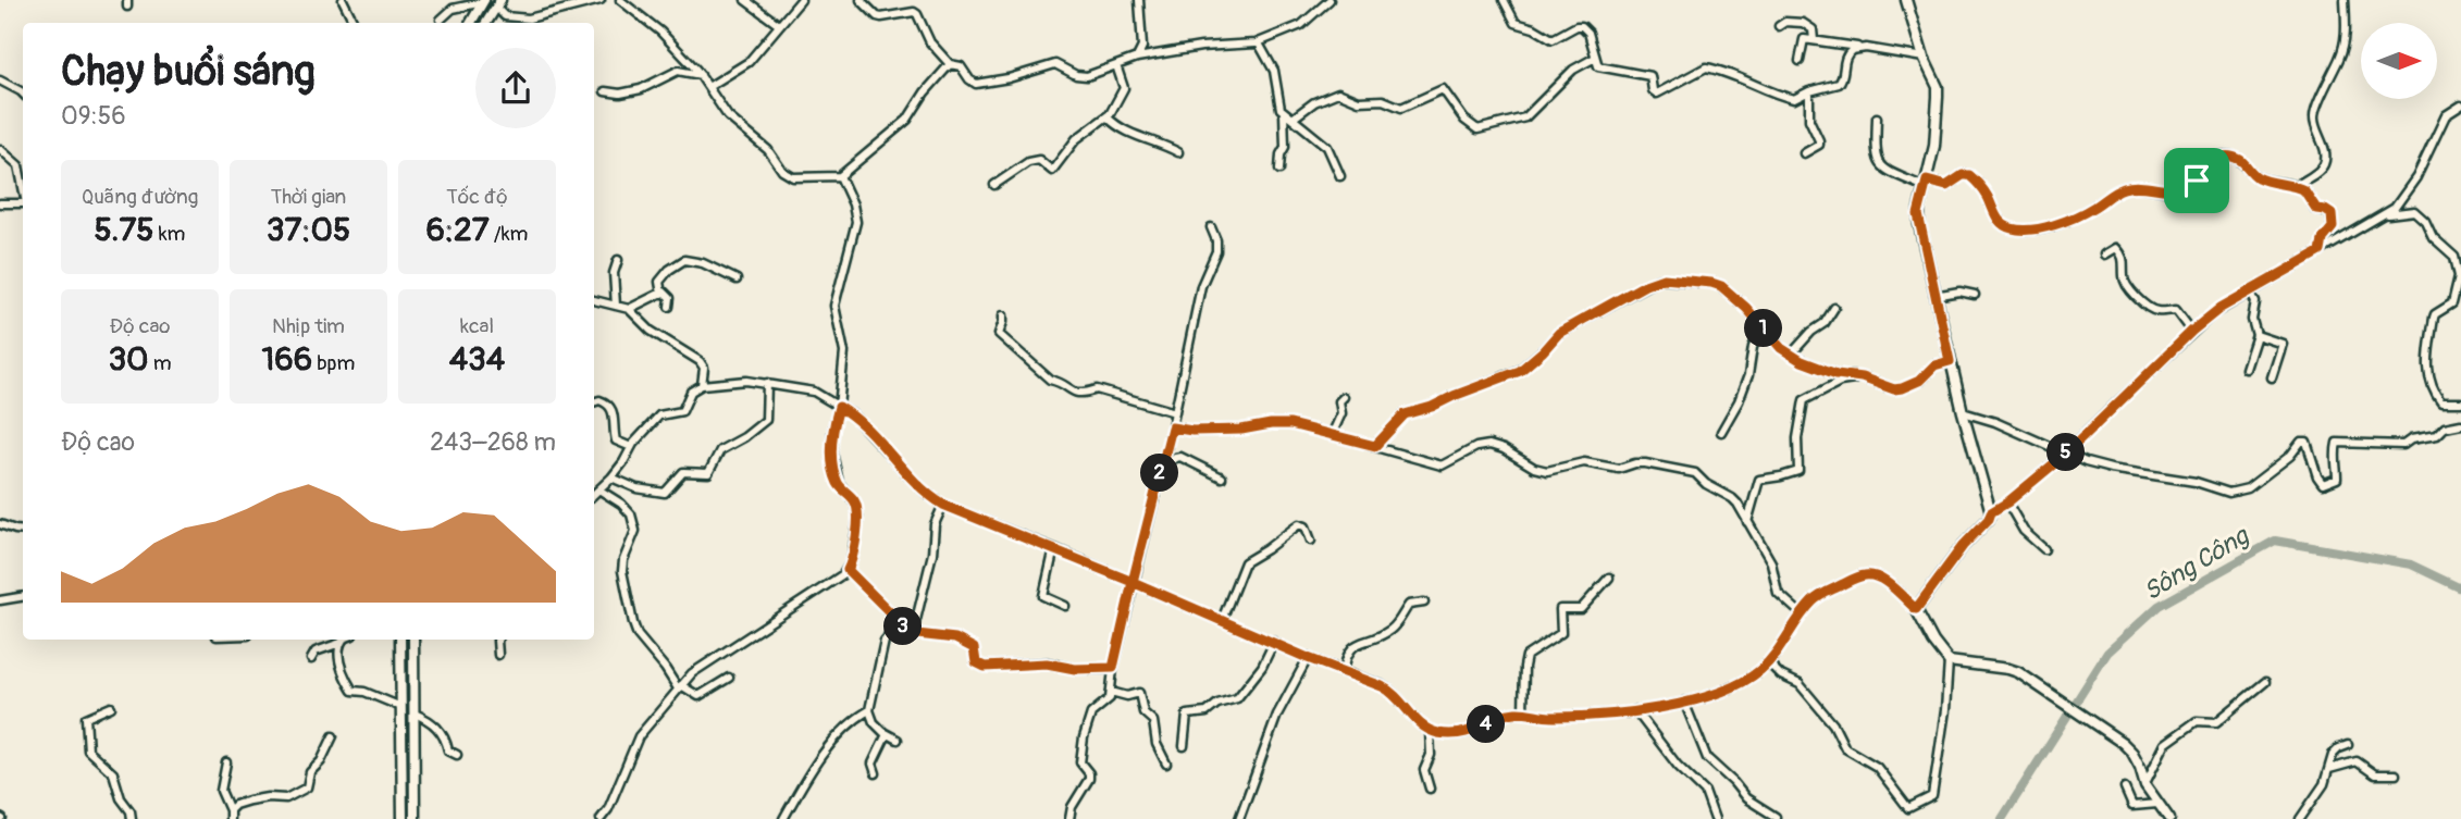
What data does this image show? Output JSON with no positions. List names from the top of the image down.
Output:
{
  "water": ["Sông Công"],
  "north": "right",
  "page": {
    "heading": ["Chạy buổi sáng", "09:56"],
    "stats": [
      ["Quãng đường", "5.75 km"],
      ["Thời gian", "37:05"],
      ["Tốc độ", "6:27 /km"],
      ["Độ cao", "30 m"],
      ["Nhịp tim", "166 bpm"],
      ["kcal", "434"]
    ],
    "pins": [
      "1",
      "5",
      "2",
      "3",
      "4"
    ],
    "chart": ["Độ cao", "243–268 m"]
  }
}
